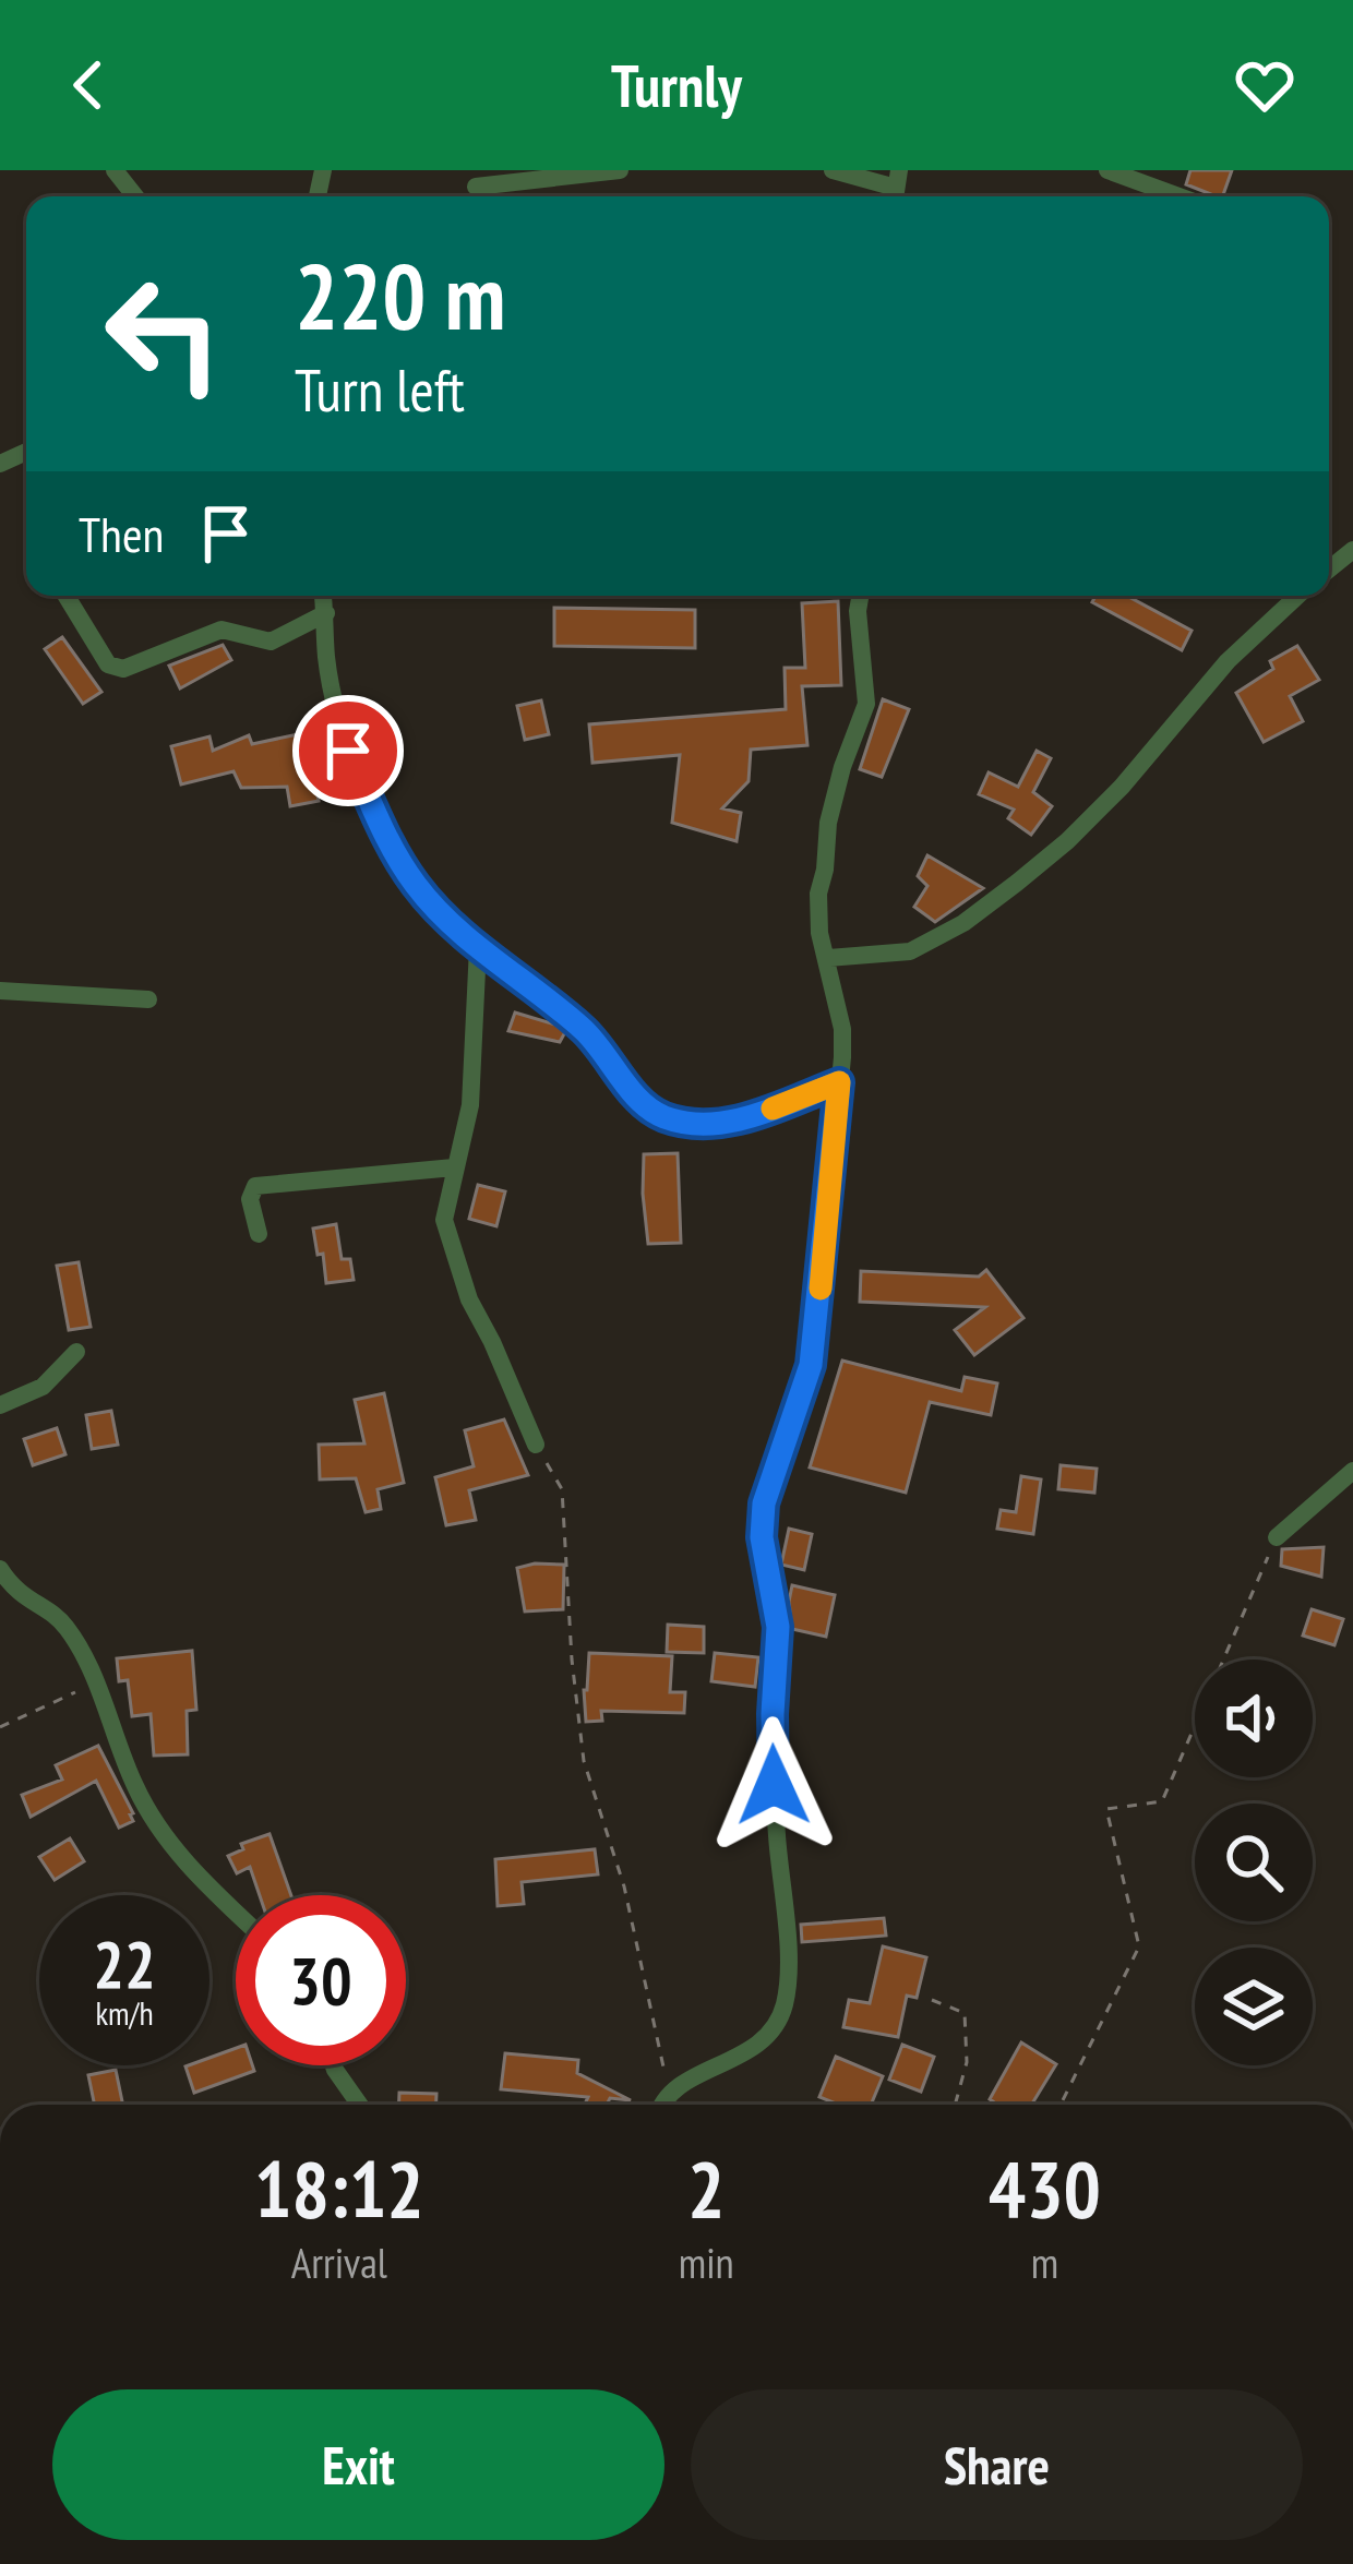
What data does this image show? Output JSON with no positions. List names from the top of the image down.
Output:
{
  "page": {
    "header": "Turnly",
    "turn": ["220 m", "Turn left"],
    "then": "Then",
    "speed": "22 km/h",
    "limit": "30",
    "eta": [
      "18:12",
      "Arrival",
      "2",
      "min",
      "430",
      "m"
    ],
    "buttons": ["Exit", "Share"]
  }
}
